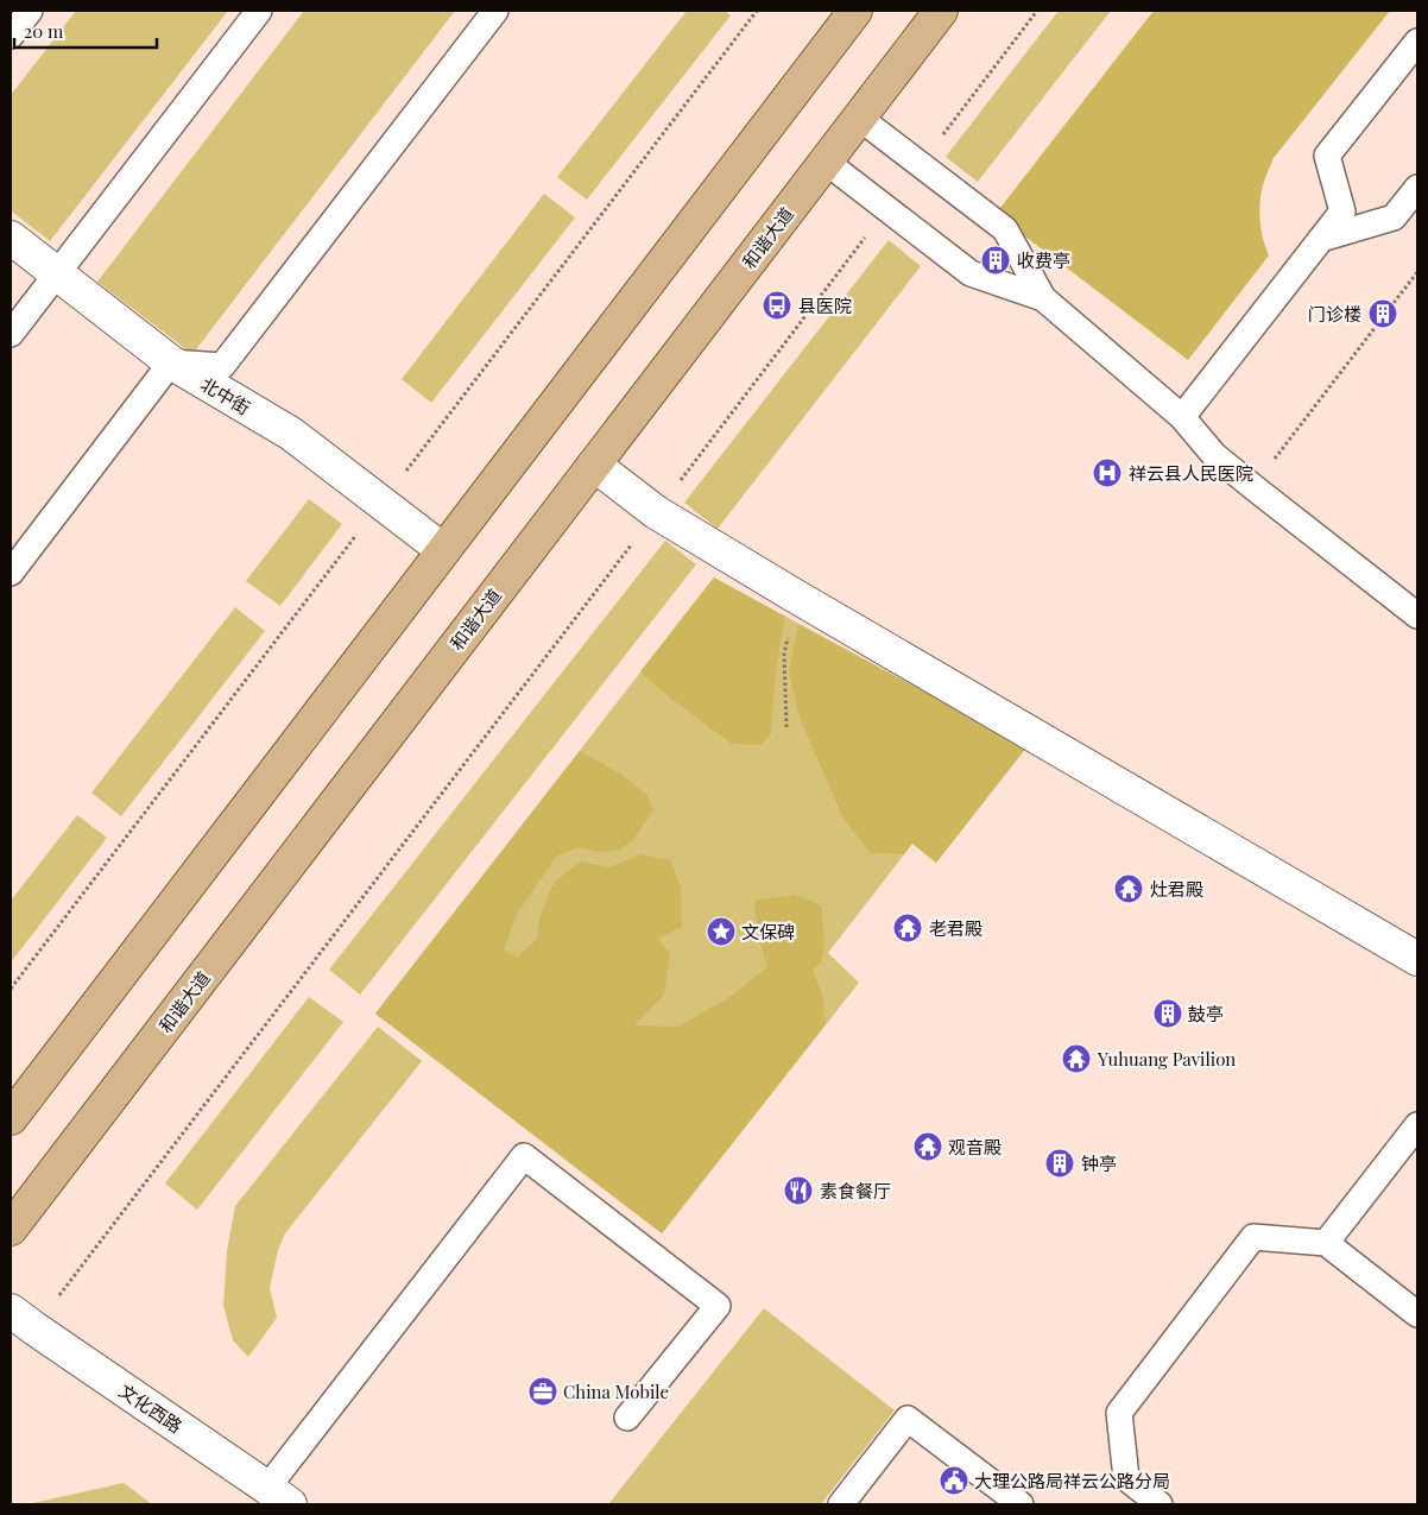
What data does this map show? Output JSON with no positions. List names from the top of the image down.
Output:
{
  "streets": {
    "main road": ["和谐大道"],
    "street": ["北中街", "文化西路"]
  },
  "places": {
    "building": [
      "收费亭",
      "门诊楼",
      "鼓亭",
      "钟亭"
    ],
    "bus stop": ["县医院"],
    "hospital": ["祥云县人民医院"],
    "temple": [
      "灶君殿",
      "老君殿",
      "Yuhuang Pavilion",
      "观音殿"
    ],
    "place": ["文保碑"],
    "restaurant": ["素食餐厅"],
    "office": ["China Mobile"],
    "public building": ["大理公路局祥云公路分局"]
  },
  "scale_bar": "20 m"
}
